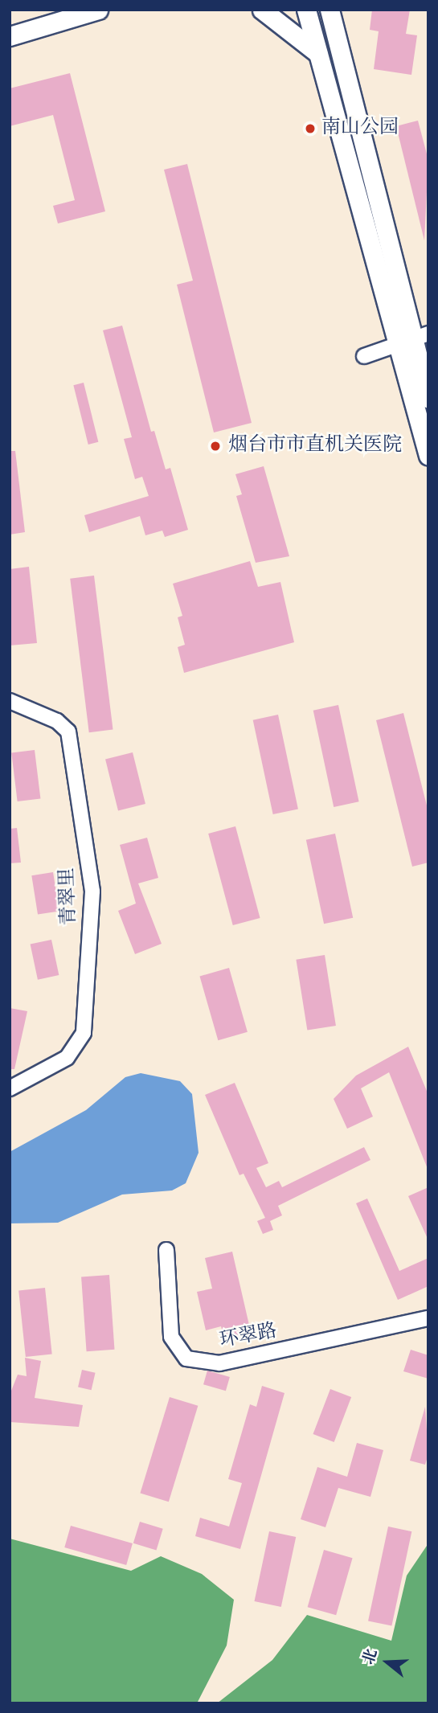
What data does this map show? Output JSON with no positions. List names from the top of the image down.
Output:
{
  "streets": {
    "street": ["青翠里", "环翠路"]
  },
  "places": ["南山公园", "烟台市市直机关医院"],
  "north": "left"
}
